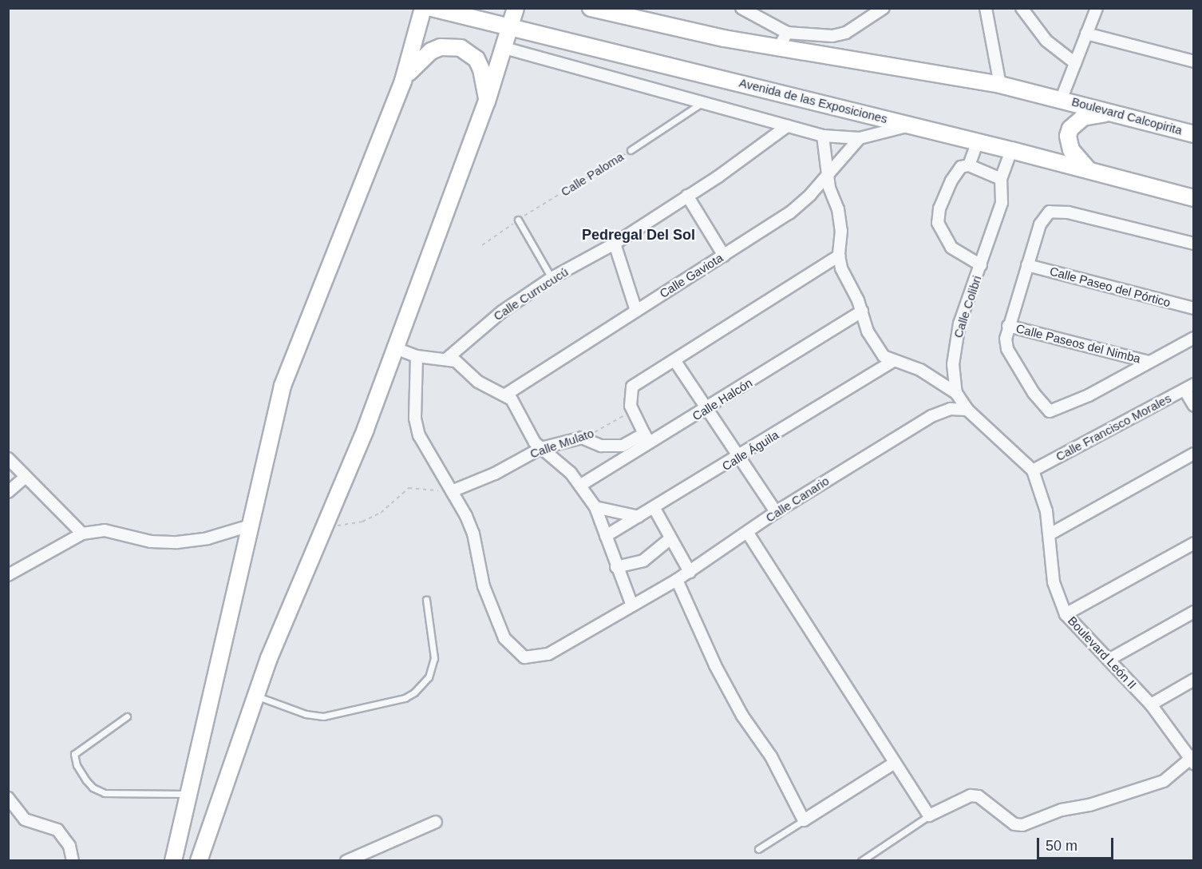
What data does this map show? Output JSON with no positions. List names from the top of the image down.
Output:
{
  "streets": {
    "street": [
      "Avenida de las Exposiciones",
      "Boulevard Calcopirita",
      "Calle Gaviota",
      "Calle Paseo del Pórtico",
      "Calle Currucucú",
      "Calle Colibri",
      "Calle Paseos del Nimba",
      "Calle Halcón",
      "Calle Francisco Morales",
      "Calle Mulato",
      "Calle Águila",
      "Calle Canario",
      "Boulevard León II"
    ],
    "lane": ["Calle Paloma"]
  },
  "crossings": [
    ["Avenida de las Exposiciones", "Calle Colibri"],
    ["Calle Colibri", "Calle Francisco Morales"],
    ["Calle Colibri", "Calle Canario"],
    ["Calle Colibri", "Boulevard León II"],
    ["Calle Francisco Morales", "Boulevard León II"],
    ["Calle Mulato", "Calle Canario"]
  ],
  "districts": ["Pedregal Del Sol"],
  "scale_bar": "50 m"
}
